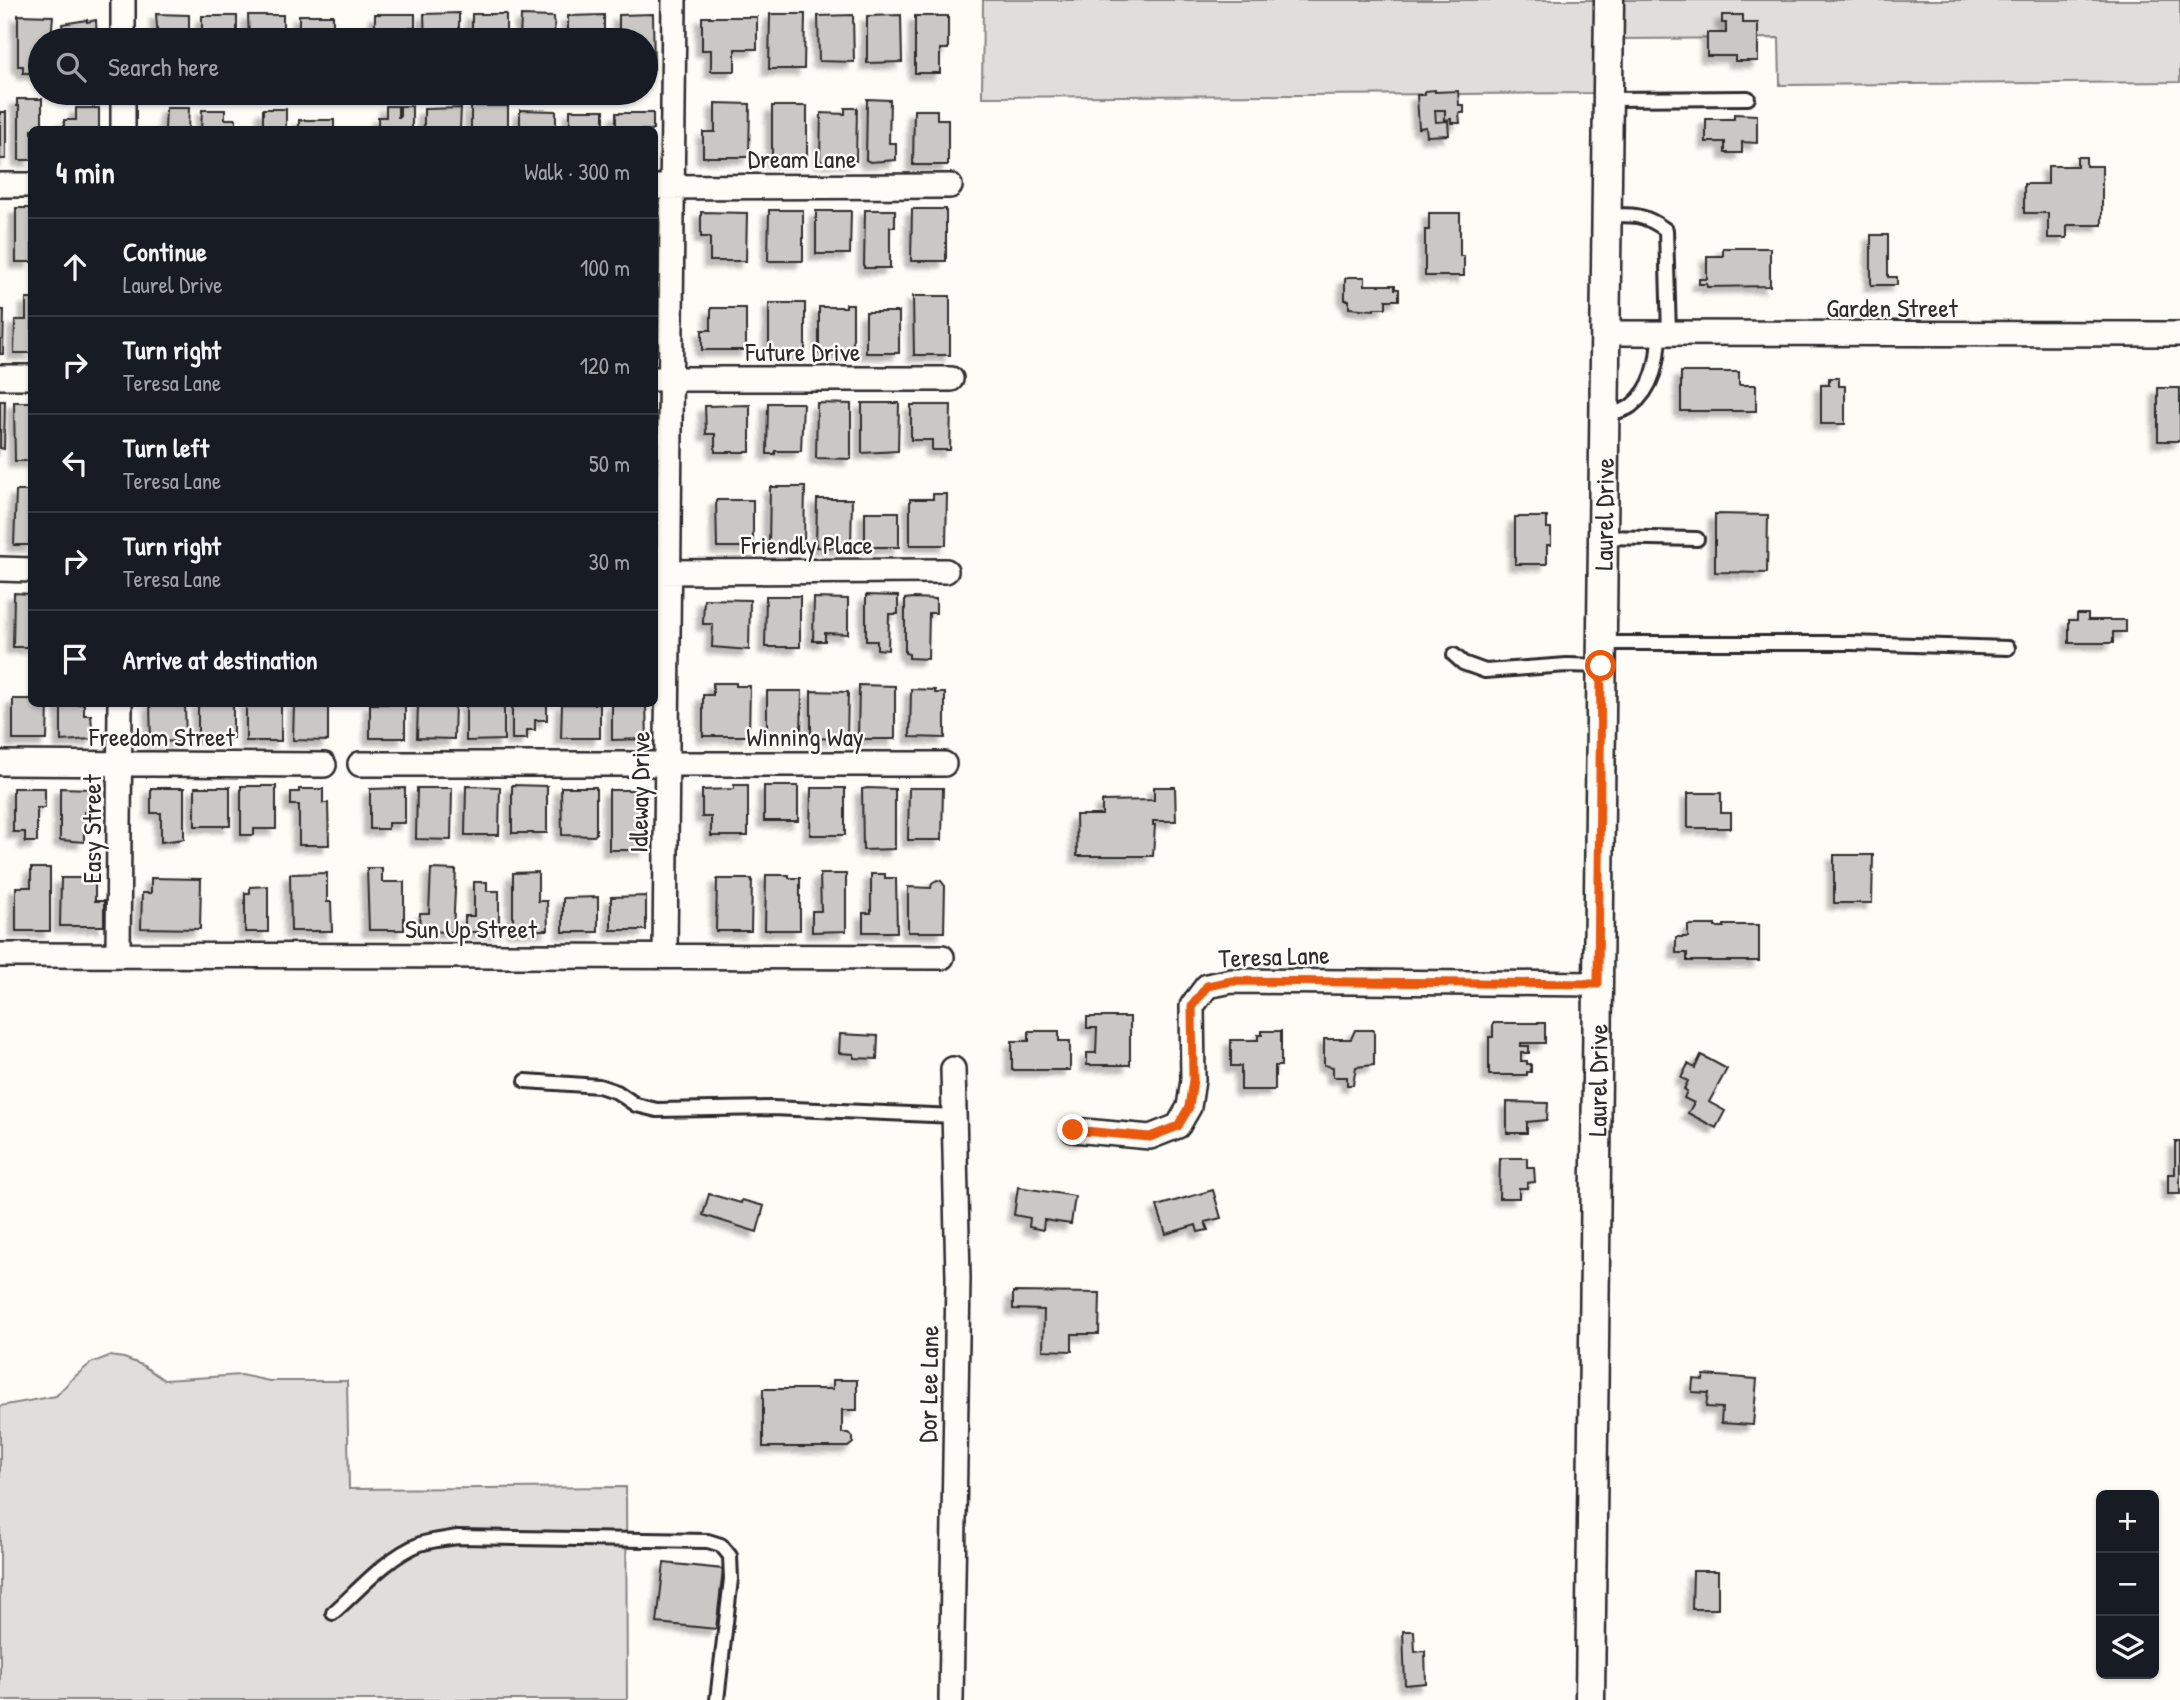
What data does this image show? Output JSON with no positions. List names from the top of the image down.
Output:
{
  "streets": {
    "street": [
      "Dream Lane",
      "Garden Street",
      "Future Drive",
      "Laurel Drive",
      "Friendly Place",
      "Freedom Street",
      "Winning Way",
      "Idleway Drive",
      "Easy Street",
      "Sun Up Street",
      "Teresa Lane",
      "Dor Lee Lane"
    ]
  },
  "crossings": [
    ["Dream Lane", "Idleway Drive"],
    ["Garden Street", "Laurel Drive"],
    ["Future Drive", "Idleway Drive"],
    ["Laurel Drive", "Teresa Lane"],
    ["Friendly Place", "Idleway Drive"],
    ["Freedom Street", "Easy Street"],
    ["Winning Way", "Idleway Drive"],
    ["Idleway Drive", "Sun Up Street"],
    ["Easy Street", "Sun Up Street"]
  ],
  "page": {
    "search": "Search here",
    "heading": ["4 min", "Walk · 300 m"],
    "list": [
      ["Continue", "Laurel Drive", "100 m"],
      ["Turn right", "Teresa Lane", "120 m"],
      ["Turn left", "Teresa Lane", "50 m"],
      ["Turn right", "Teresa Lane", "30 m"],
      "Arrive at destination"
    ],
    "map_buttons": ["+", "−"]
  }
}
